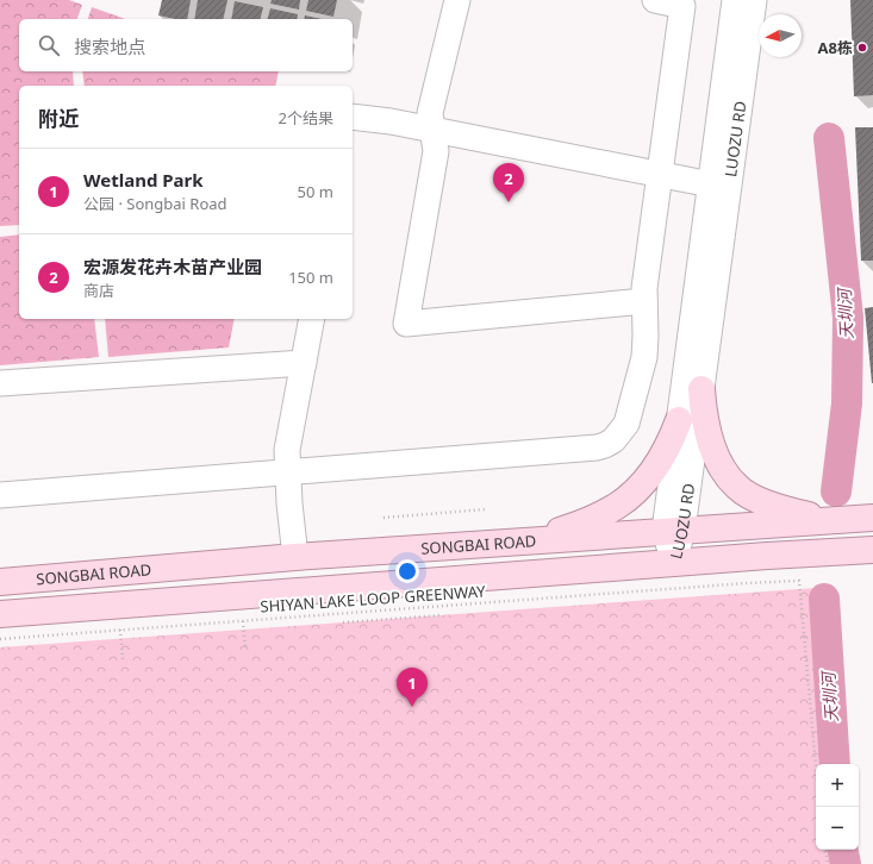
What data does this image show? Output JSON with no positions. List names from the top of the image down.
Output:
{
  "streets": {
    "main road": ["SONGBAI ROAD"],
    "street": ["LUOZU RD"],
    "path": ["SHIYAN LAKE LOOP GREENWAY"]
  },
  "crossings": [
    ["LUOZU RD", "SONGBAI ROAD"]
  ],
  "water": ["天圳河"],
  "places": ["A8栋"],
  "north": "left",
  "page": {
    "search": "搜索地点",
    "heading": ["附近", "2个结果"],
    "list": [
      {
        "mark": "1",
        "name": "Wetland Park",
        "note": "公园 · Songbai Road",
        "value": "50 m"
      },
      {
        "mark": "2",
        "name": "宏源发花卉木苗产业园",
        "note": "商店",
        "value": "150 m"
      }
    ],
    "pins": ["2", "1"],
    "map_buttons": ["+", "−"]
  }
}
